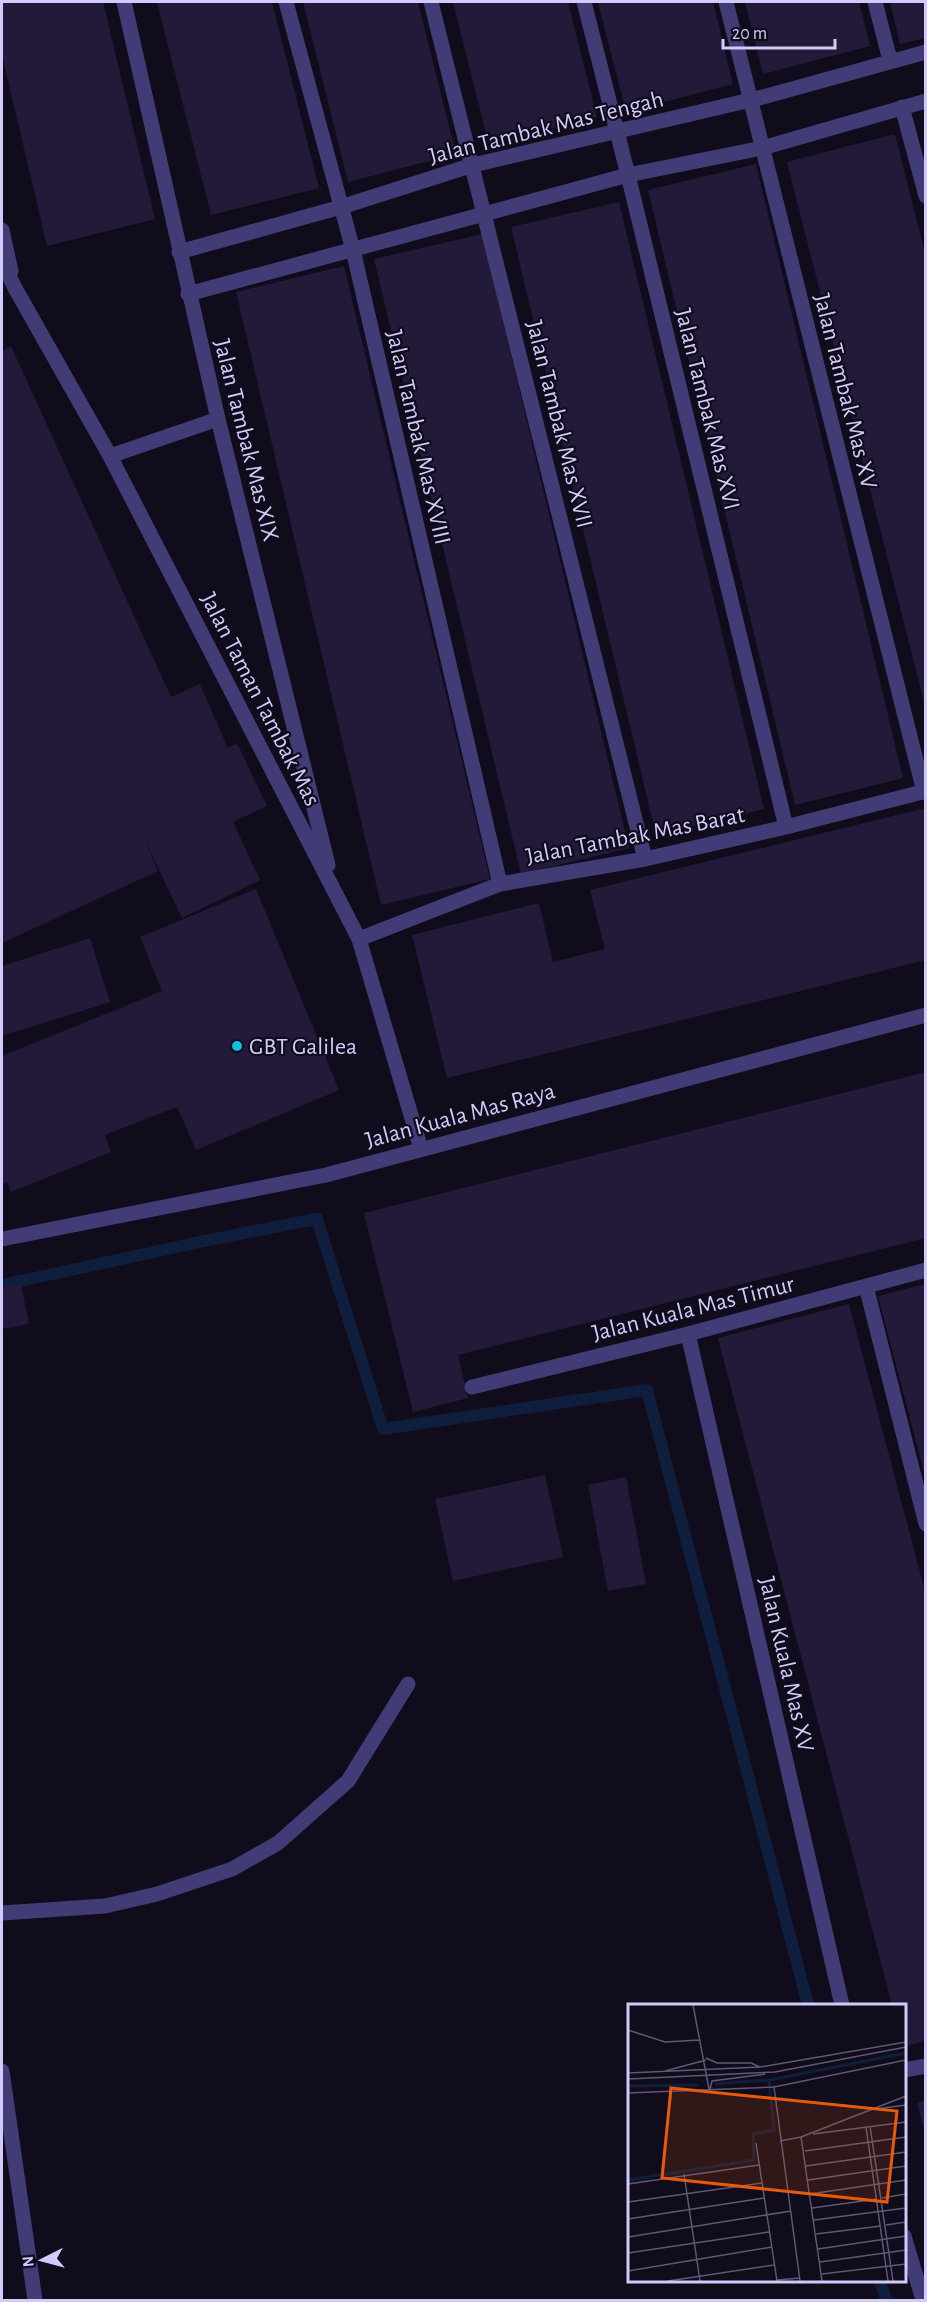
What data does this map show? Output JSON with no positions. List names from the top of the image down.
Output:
{
  "streets": {
    "street": [
      "Jalan Tambak Mas Tengah",
      "Jalan Tambak Mas XV",
      "Jalan Tambak Mas XVI",
      "Jalan Tambak Mas XVII",
      "Jalan Tambak Mas XVIII",
      "Jalan Tambak Mas XIX",
      "Jalan Taman Tambak Mas",
      "Jalan Tambak Mas Barat",
      "Jalan Kuala Mas Raya",
      "Jalan Kuala Mas Timur",
      "Jalan Kuala Mas XV"
    ]
  },
  "crossings": [
    ["Jalan Tambak Mas Tengah", "Jalan Tambak Mas XV"],
    ["Jalan Tambak Mas Tengah", "Jalan Tambak Mas XVI"],
    ["Jalan Tambak Mas Tengah", "Jalan Tambak Mas XVII"],
    ["Jalan Tambak Mas Tengah", "Jalan Tambak Mas XVIII"],
    ["Jalan Tambak Mas Tengah", "Jalan Tambak Mas XIX"],
    ["Jalan Tambak Mas XV", "Jalan Tambak Mas Barat"],
    ["Jalan Tambak Mas XVI", "Jalan Tambak Mas Barat"],
    ["Jalan Tambak Mas XVII", "Jalan Tambak Mas Barat"],
    ["Jalan Tambak Mas XVIII", "Jalan Tambak Mas Barat"],
    ["Jalan Tambak Mas XIX", "Jalan Taman Tambak Mas"],
    ["Jalan Taman Tambak Mas", "Jalan Tambak Mas Barat"],
    ["Jalan Taman Tambak Mas", "Jalan Kuala Mas Raya"],
    ["Jalan Kuala Mas Timur", "Jalan Kuala Mas XV"]
  ],
  "places": ["GBT Galilea"],
  "scale_bar": "20 m",
  "north": "left"
}
